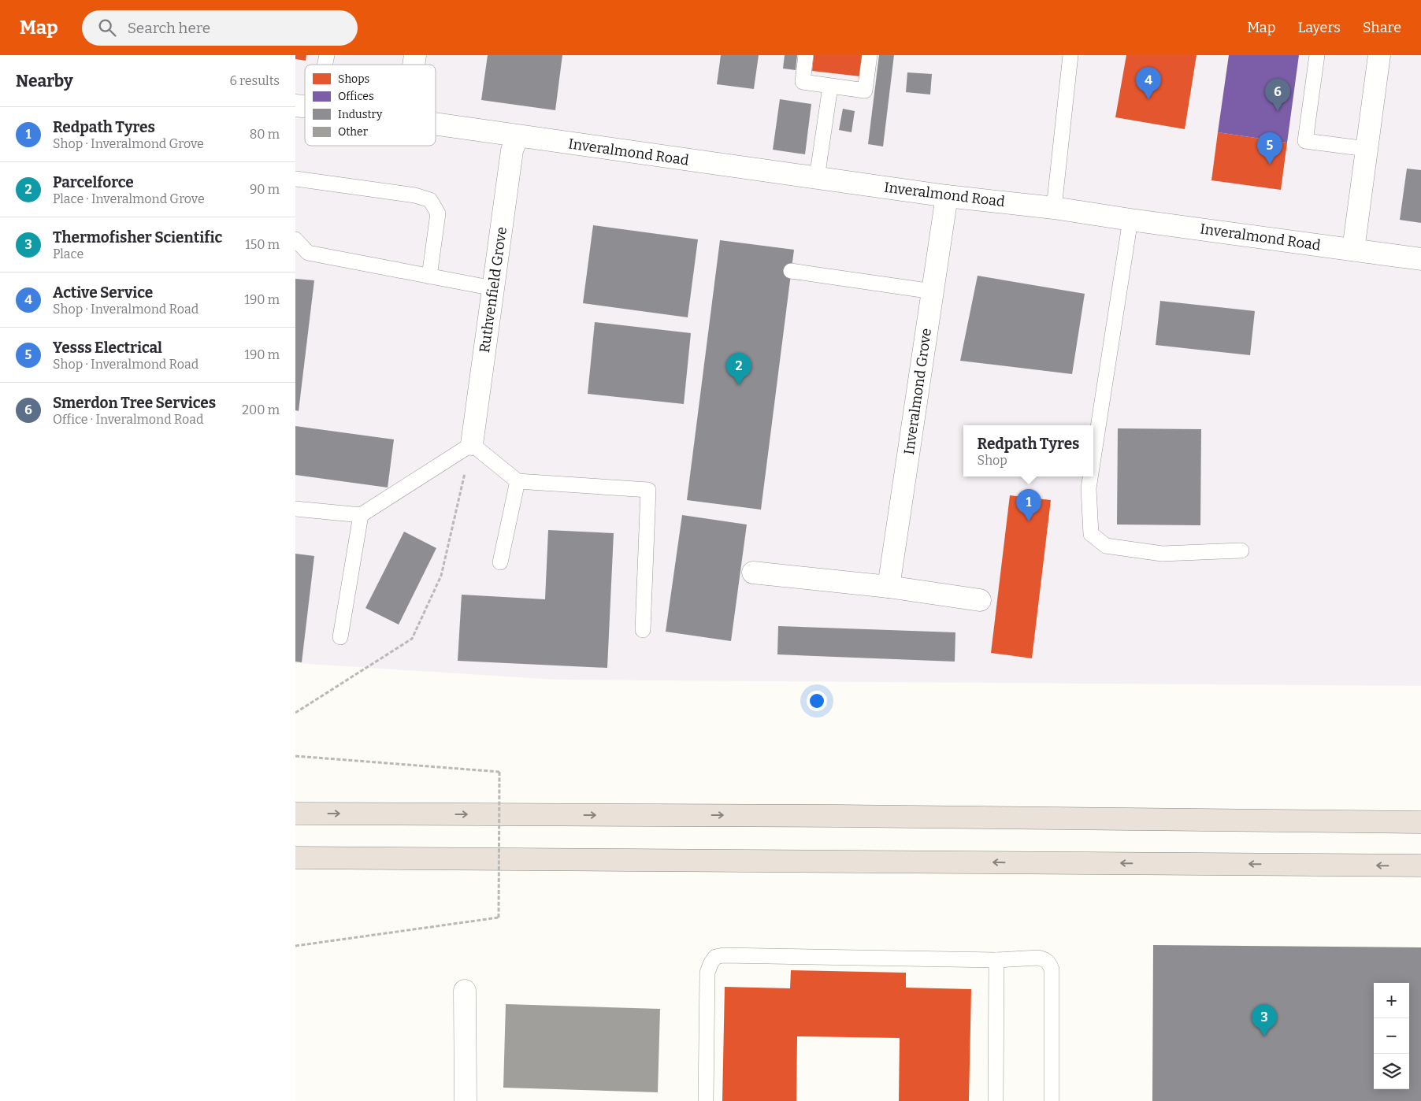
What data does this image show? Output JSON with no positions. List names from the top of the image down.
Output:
{
  "streets": {
    "street": ["Inveralmond Road", "Ruthvenfield Grove", "Inveralmond Grove"]
  },
  "crossings": [
    ["Inveralmond Road", "Ruthvenfield Grove"],
    ["Inveralmond Road", "Inveralmond Grove"]
  ],
  "legend": [
    "Shops",
    "Offices",
    "Industry",
    "Other"
  ],
  "page": {
    "header": "Map",
    "search": "Search here",
    "nav": ["Map", "Layers", "Share"],
    "heading": ["Nearby", "6 results"],
    "pins": [
      "4",
      "6",
      "5",
      "2",
      "1",
      "3"
    ],
    "list": [
      {
        "mark": "1",
        "name": "Redpath Tyres",
        "note": "Shop · Inveralmond Grove",
        "value": "80 m"
      },
      {
        "mark": "2",
        "name": "Parcelforce",
        "note": "Place · Inveralmond Grove",
        "value": "90 m"
      },
      {
        "mark": "3",
        "name": "Thermofisher Scientific",
        "note": "Place",
        "value": "150 m"
      },
      {
        "mark": "4",
        "name": "Active Service",
        "note": "Shop · Inveralmond Road",
        "value": "190 m"
      },
      {
        "mark": "5",
        "name": "Yesss Electrical",
        "note": "Shop · Inveralmond Road",
        "value": "190 m"
      },
      {
        "mark": "6",
        "name": "Smerdon Tree Services",
        "note": "Office · Inveralmond Road",
        "value": "200 m"
      }
    ],
    "popup": ["Redpath Tyres", "Shop"],
    "map_buttons": ["+", "−"]
  }
}
